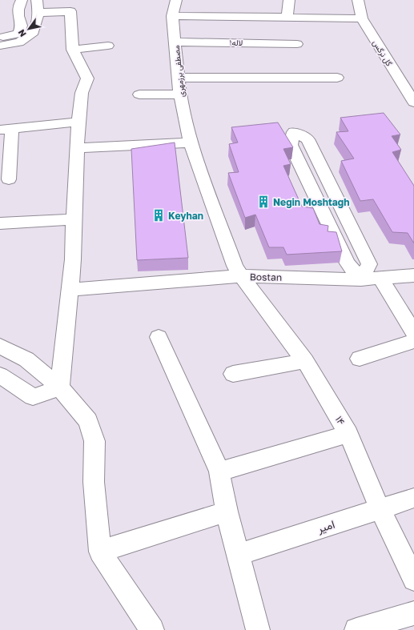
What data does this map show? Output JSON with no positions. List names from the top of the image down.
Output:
{
  "streets": {
    "street": [
      "لاله۱",
      "گل نرگس",
      "مصطفی برزمهری",
      "Bostan",
      "۱۴",
      "امیر"
    ]
  },
  "crossings": [
    ["لاله۱", "مصطفی برزمهری"],
    ["مصطفی برزمهری", "Bostan"],
    ["Bostan", "۱۴"],
    ["۱۴", "امیر"]
  ],
  "places": {
    "building": ["Negin Moshtagh", "Keyhan"]
  },
  "north": "bottom left"
}
